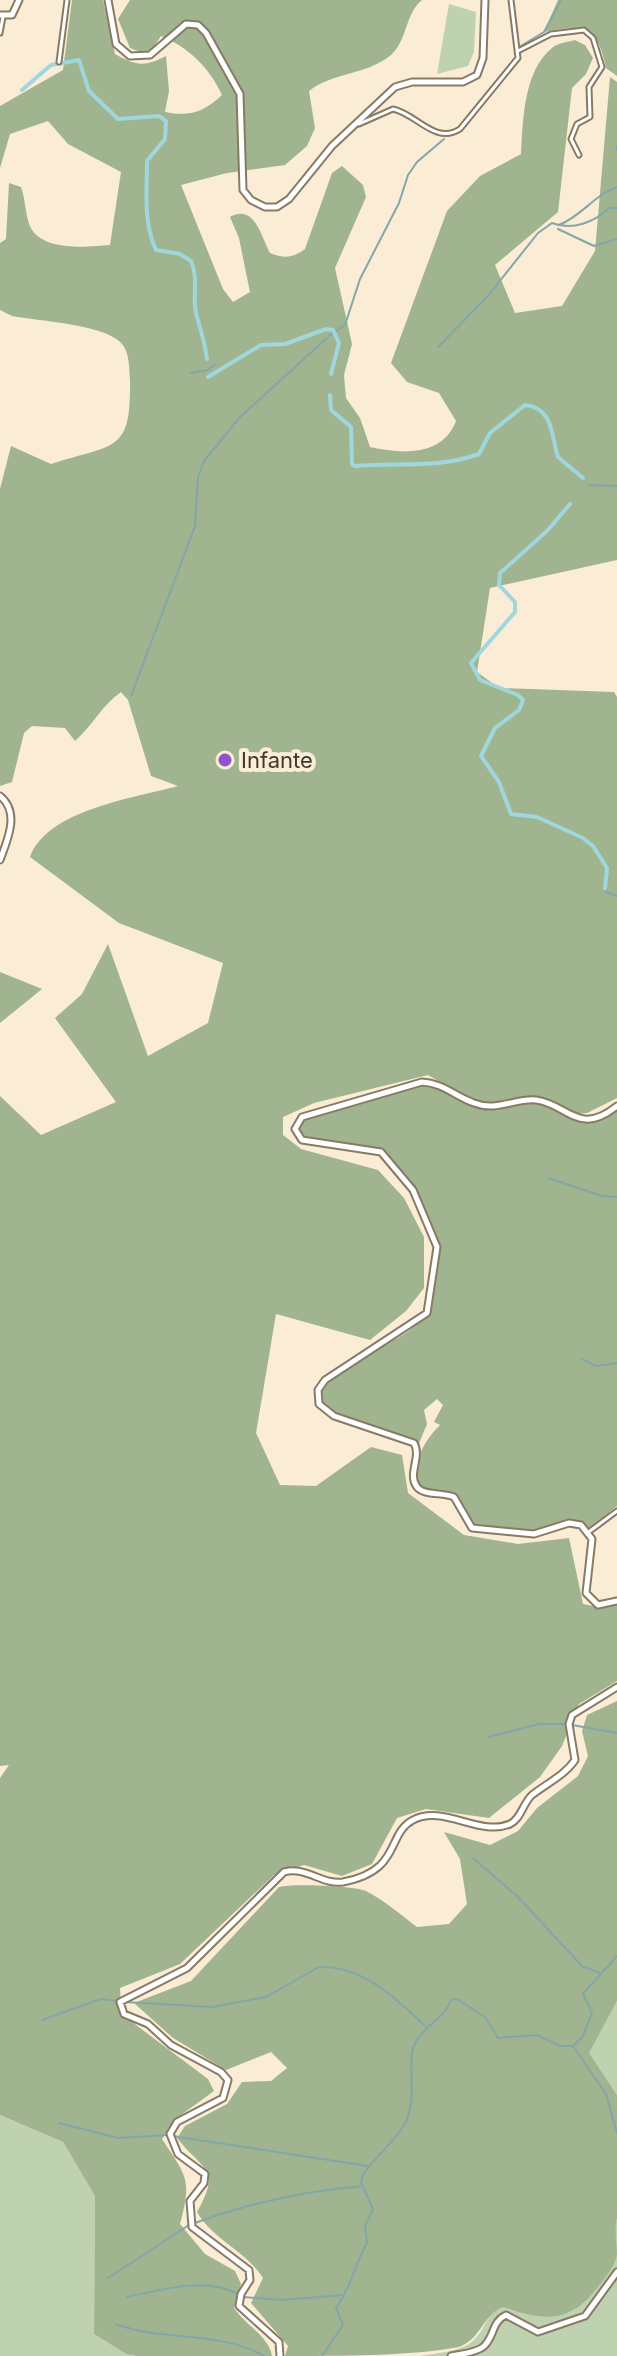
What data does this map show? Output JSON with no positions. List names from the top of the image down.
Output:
{
  "places": ["Infante"]
}
